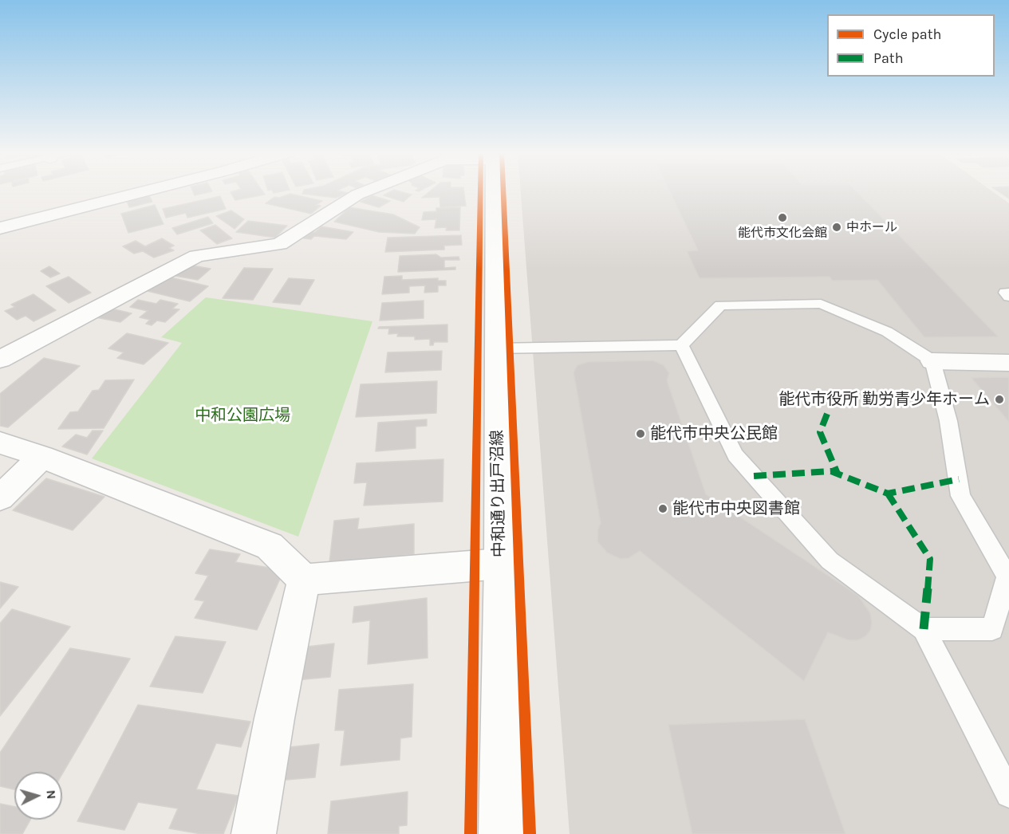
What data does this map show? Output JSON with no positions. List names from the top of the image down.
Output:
{
  "streets": {
    "street": ["中和通り出戸沼線"]
  },
  "parks": ["中和公園広場"],
  "places": [
    "能代市文化会館",
    "中ホール",
    "能代市役所 勤労青少年ホーム",
    "能代市中央公民館",
    "能代市中央図書館"
  ],
  "legend": ["Cycle path", "Path"],
  "north": "right"
}
